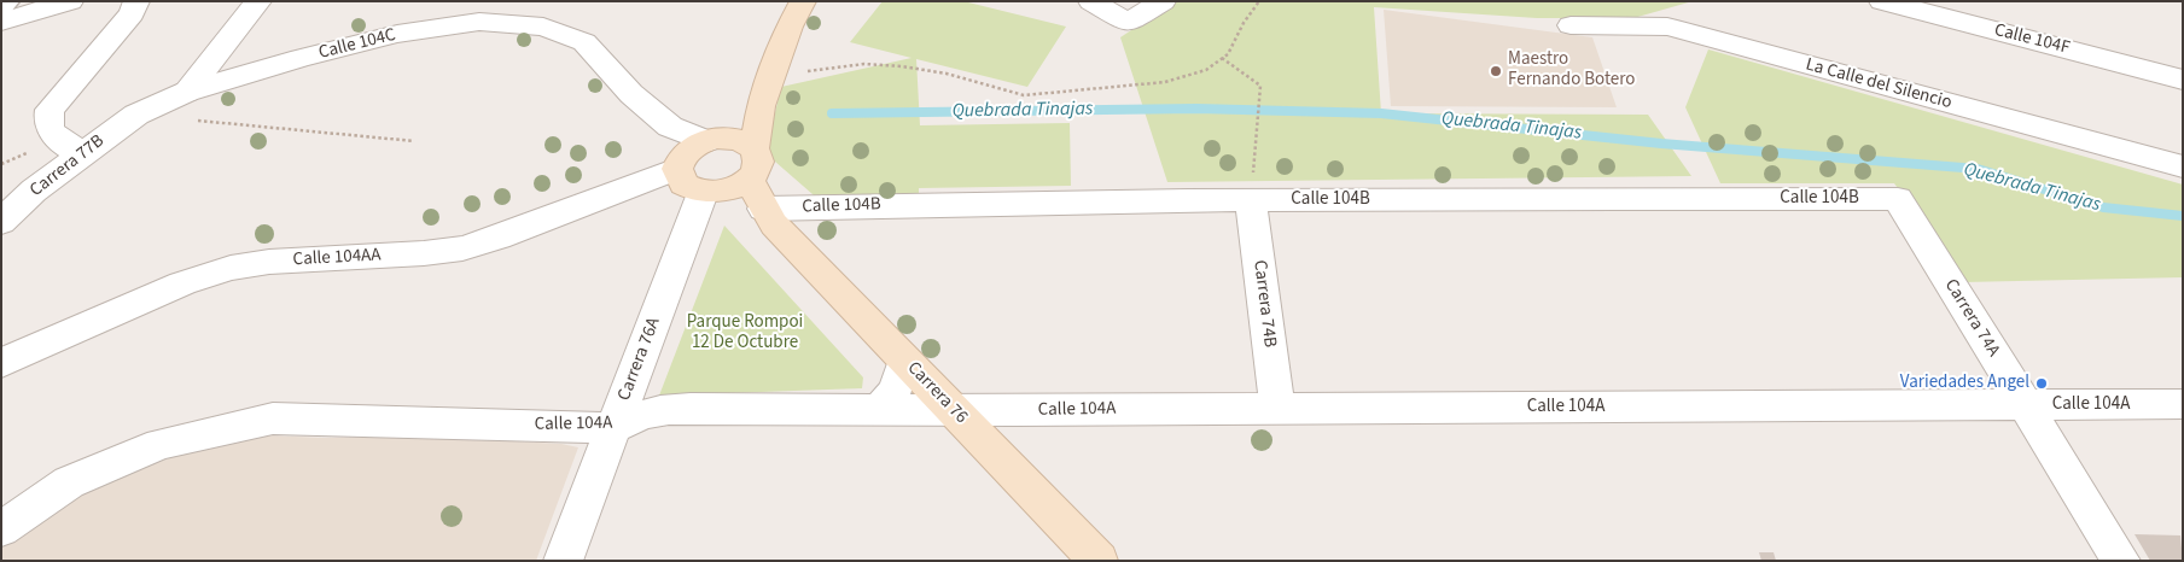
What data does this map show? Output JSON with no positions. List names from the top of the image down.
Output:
{
  "streets": {
    "main road": ["Carrera 76"],
    "street": [
      "Calle 104F",
      "Calle 104C",
      "La Calle del Silencio",
      "Carrera 77B",
      "Calle 104B",
      "Calle 104AA",
      "Carrera 74B",
      "Carrera 74A",
      "Carrera 76A",
      "Calle 104A"
    ]
  },
  "crossings": [
    ["Calle 104C", "Carrera 77B"],
    ["Calle 104C", "Calle 104AA"],
    ["Calle 104C", "Carrera 76"],
    ["Calle 104B", "Carrera 74B"],
    ["Calle 104B", "Carrera 74A"],
    ["Calle 104B", "Carrera 76"],
    ["Calle 104AA", "Carrera 76"],
    ["Carrera 74B", "Calle 104A"],
    ["Carrera 74A", "Calle 104A"],
    ["Carrera 76A", "Carrera 76"],
    ["Carrera 76A", "Calle 104A"],
    ["Carrera 76", "Calle 104A"]
  ],
  "water": ["Quebrada Tinajas"],
  "parks": ["Parque Rompoi 12 De Octubre"],
  "places": ["Maestro Fernando Botero", "Variedades Angel"]
}
